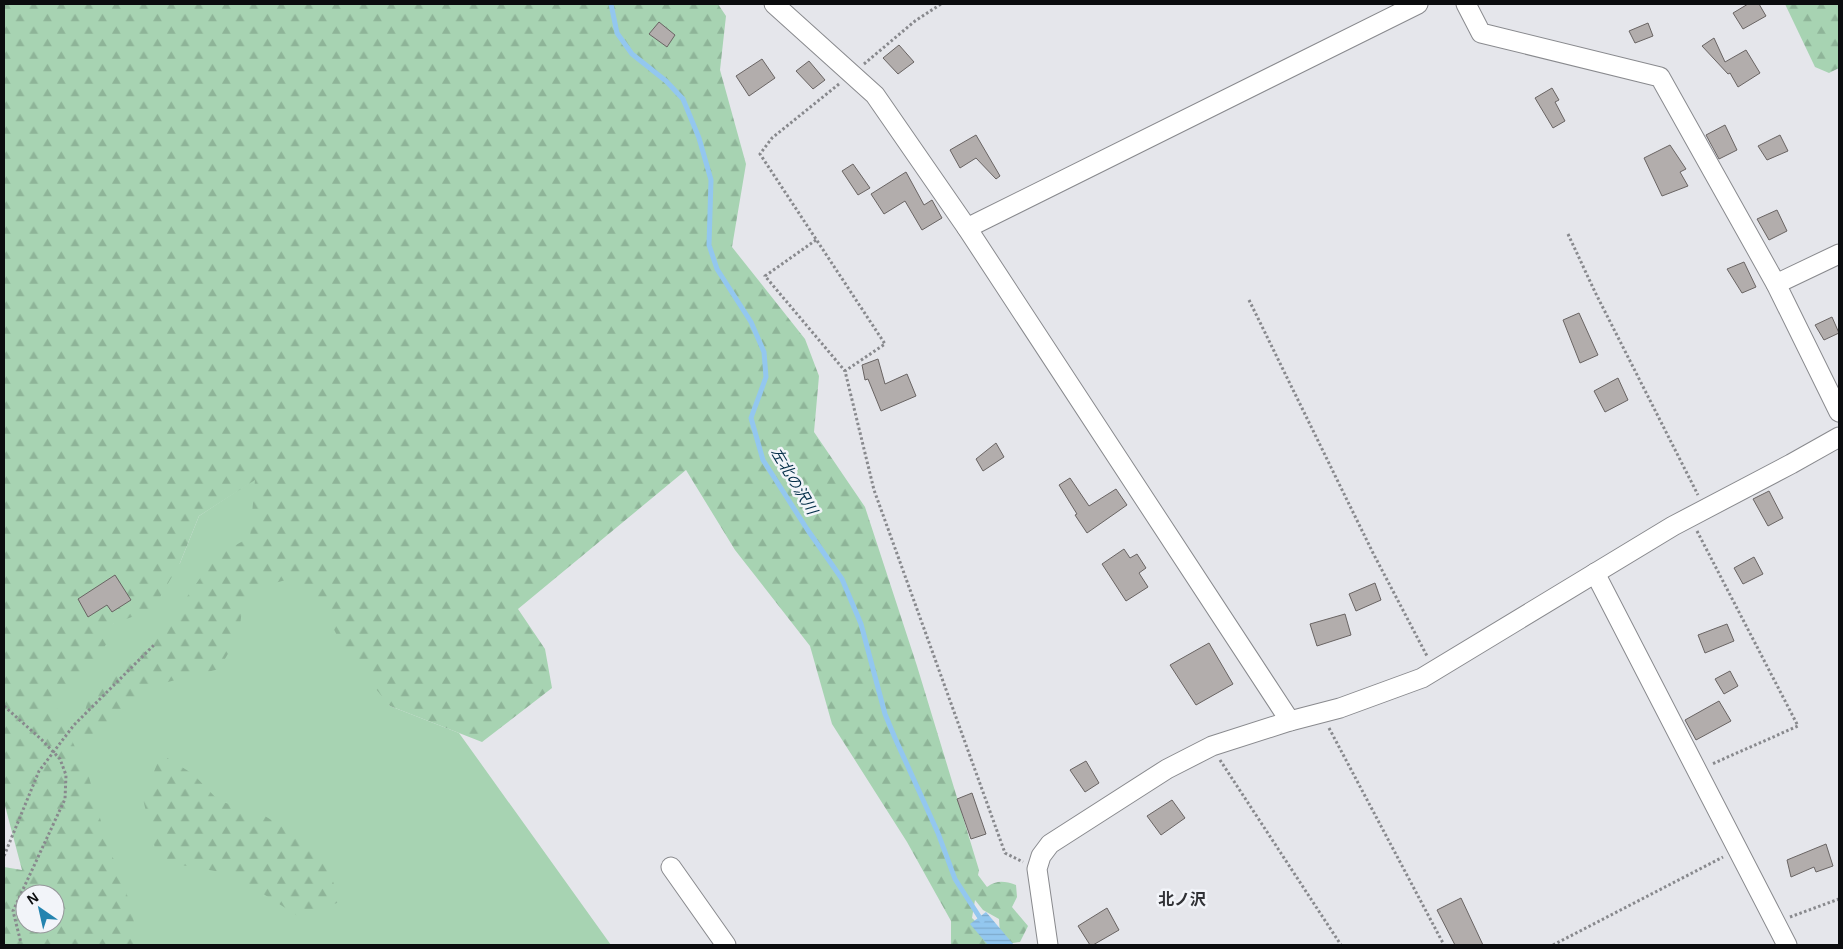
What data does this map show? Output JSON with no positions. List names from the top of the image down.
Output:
{
  "districts": ["北ノ沢"],
  "water": ["左北の沢川"],
  "north": "top left"
}
